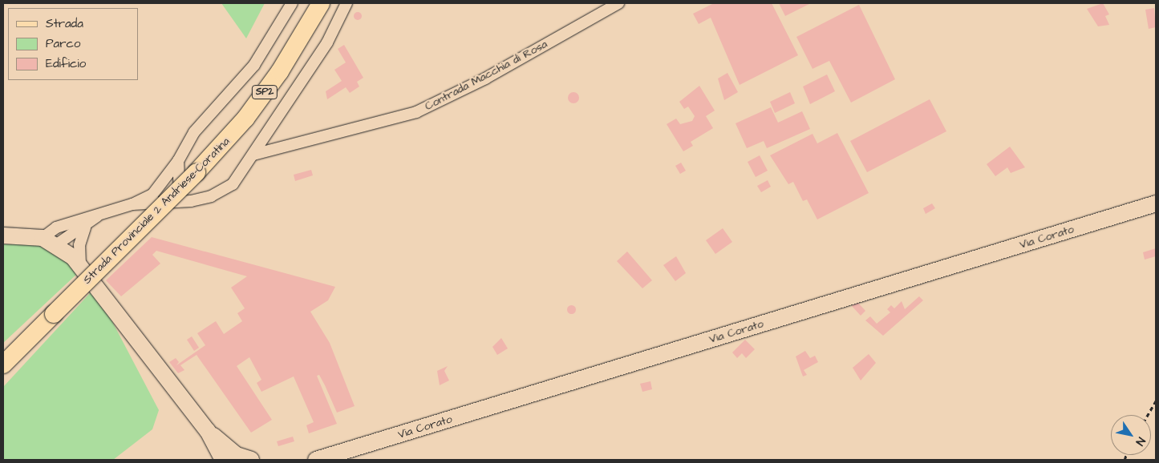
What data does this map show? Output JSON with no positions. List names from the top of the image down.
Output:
{
  "streets": {
    "main road": ["SP2", "Strada Provinciale 2 Andriese-Coratina", "Via Corato"],
    "street": ["Contrada Macchia di Rosa"]
  },
  "legend": ["Strada", "Parco", "Edificio"],
  "north": "bottom right"
}
